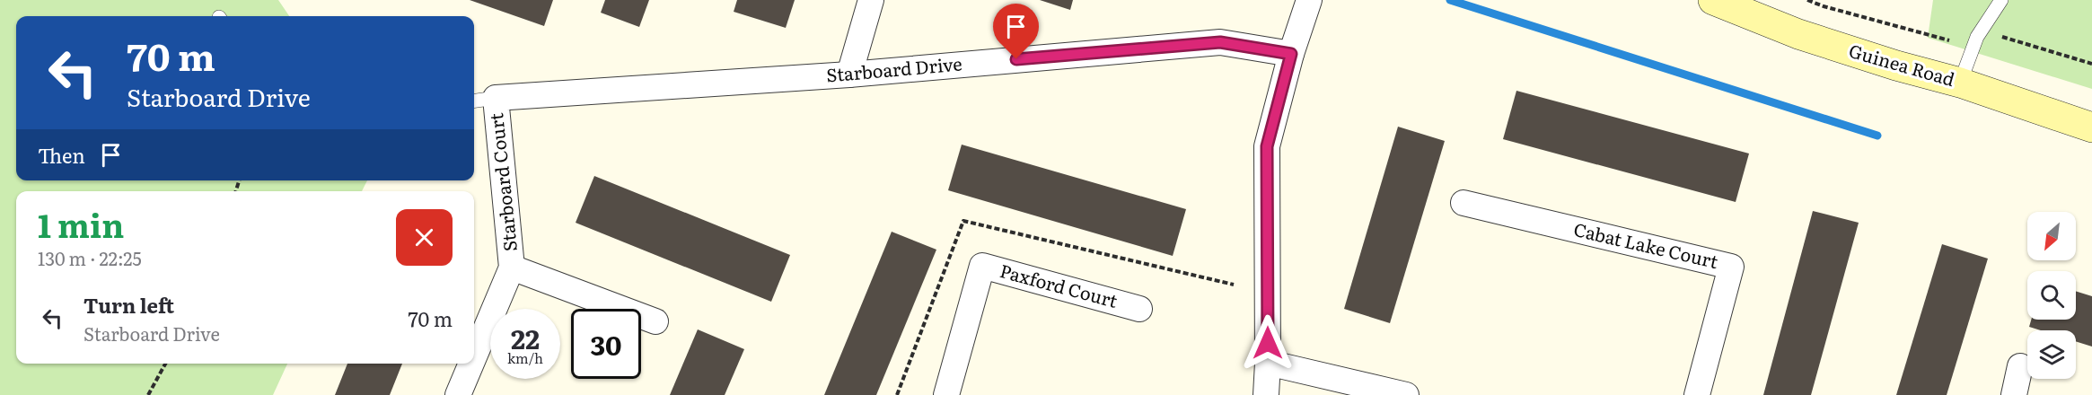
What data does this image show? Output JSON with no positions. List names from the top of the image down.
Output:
{
  "streets": {
    "main road": ["Guinea Road"],
    "street": [
      "Starboard Drive",
      "Starboard Court",
      "Cabat Lake Court",
      "Paxford Court"
    ]
  },
  "crossings": [
    ["Starboard Drive", "Starboard Court"]
  ],
  "north": "bottom left",
  "page": {
    "turn": ["70 m", "Starboard Drive"],
    "then": "Then",
    "heading": ["1 min", "130 m · 22:25"],
    "list": [
      {
        "name": "Turn left",
        "note": "Starboard Drive",
        "value": "70 m"
      }
    ],
    "speed": "22 km/h",
    "limit": "30"
  }
}
